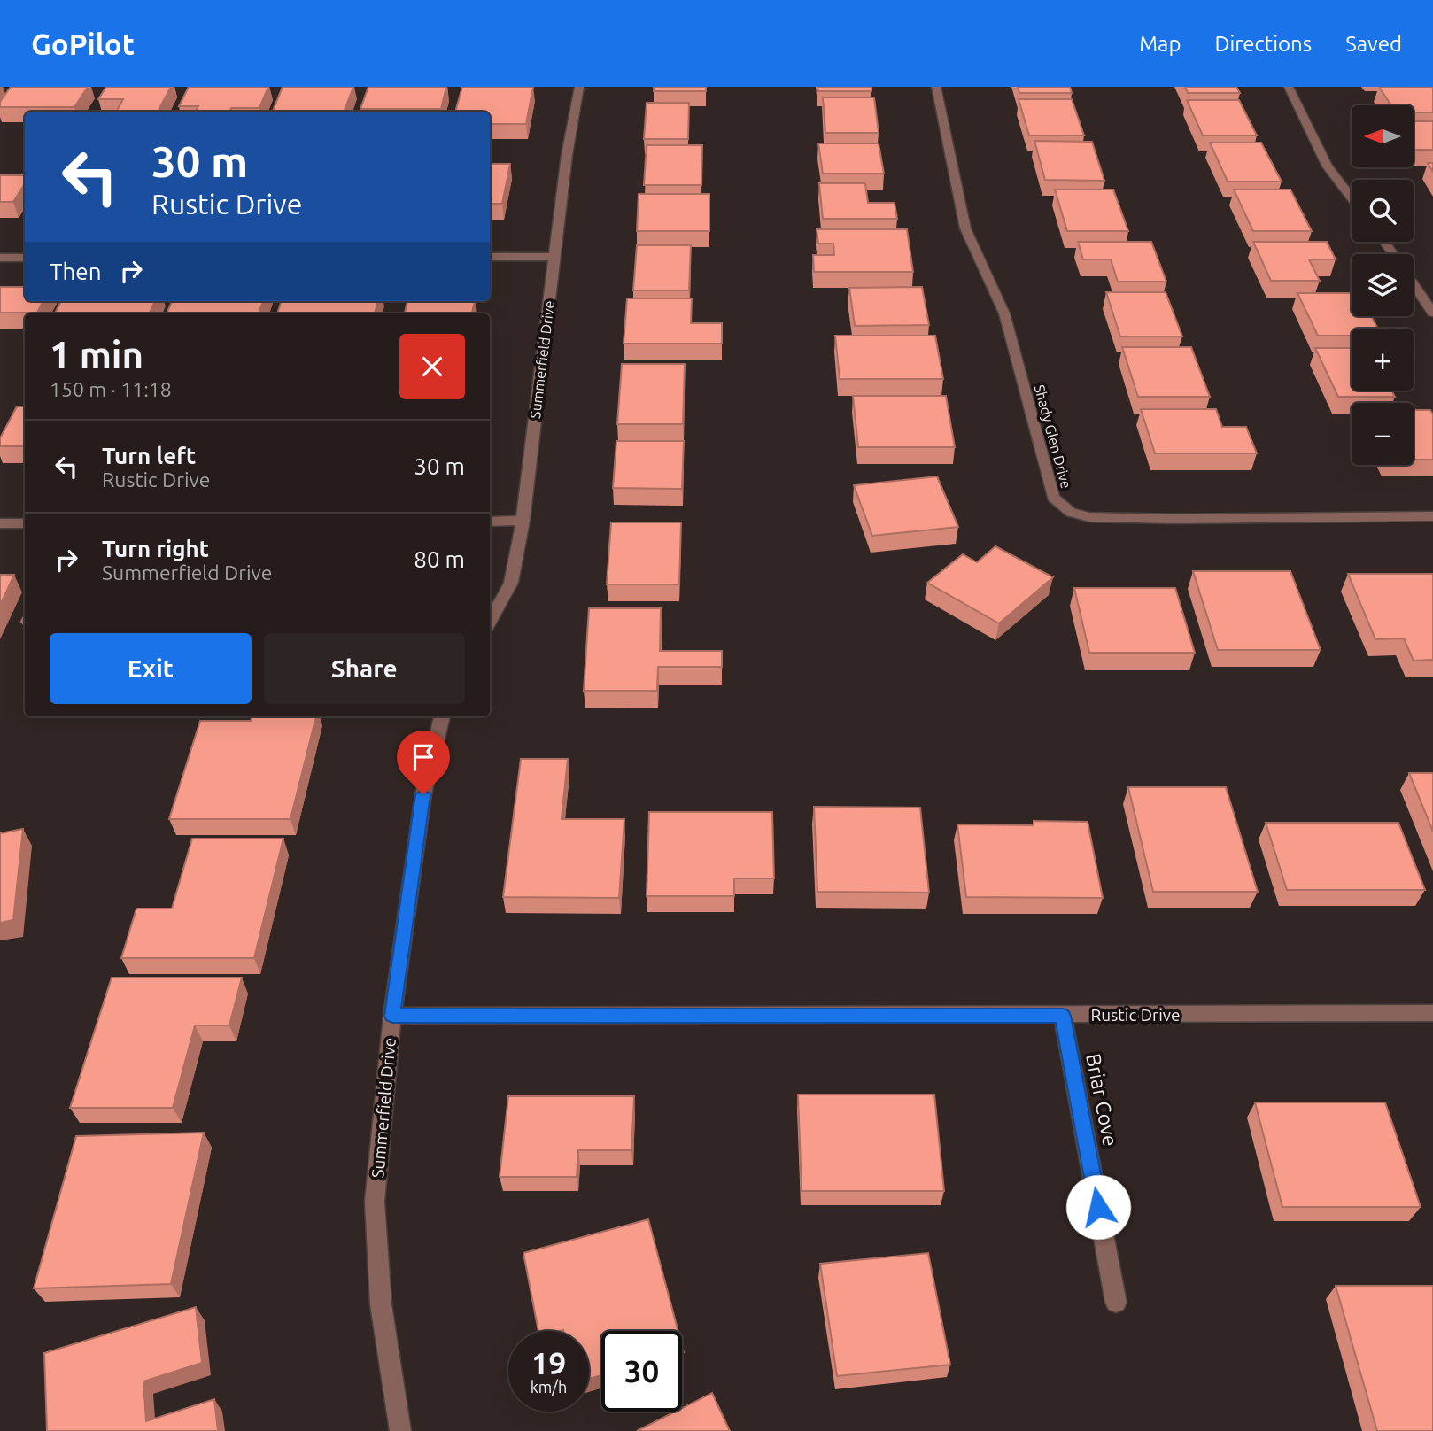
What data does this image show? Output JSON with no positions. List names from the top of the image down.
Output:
{
  "streets": {
    "street": [
      "Summerfield Drive",
      "Shady Glen Drive",
      "Rustic Drive",
      "Briar Cove"
    ]
  },
  "crossings": [
    ["Summerfield Drive", "Rustic Drive"],
    ["Rustic Drive", "Briar Cove"]
  ],
  "north": "left",
  "page": {
    "header": "GoPilot",
    "nav": ["Map", "Directions", "Saved"],
    "map_buttons": ["+", "−"],
    "turn": ["30 m", "Rustic Drive"],
    "then": "Then",
    "heading": ["1 min", "150 m · 11:18"],
    "list": [
      {
        "name": "Turn left",
        "note": "Rustic Drive",
        "value": "30 m"
      },
      {
        "name": "Turn right",
        "note": "Summerfield Drive",
        "value": "80 m"
      }
    ],
    "buttons": ["Exit", "Share"],
    "speed": "19 km/h",
    "limit": "30"
  }
}
